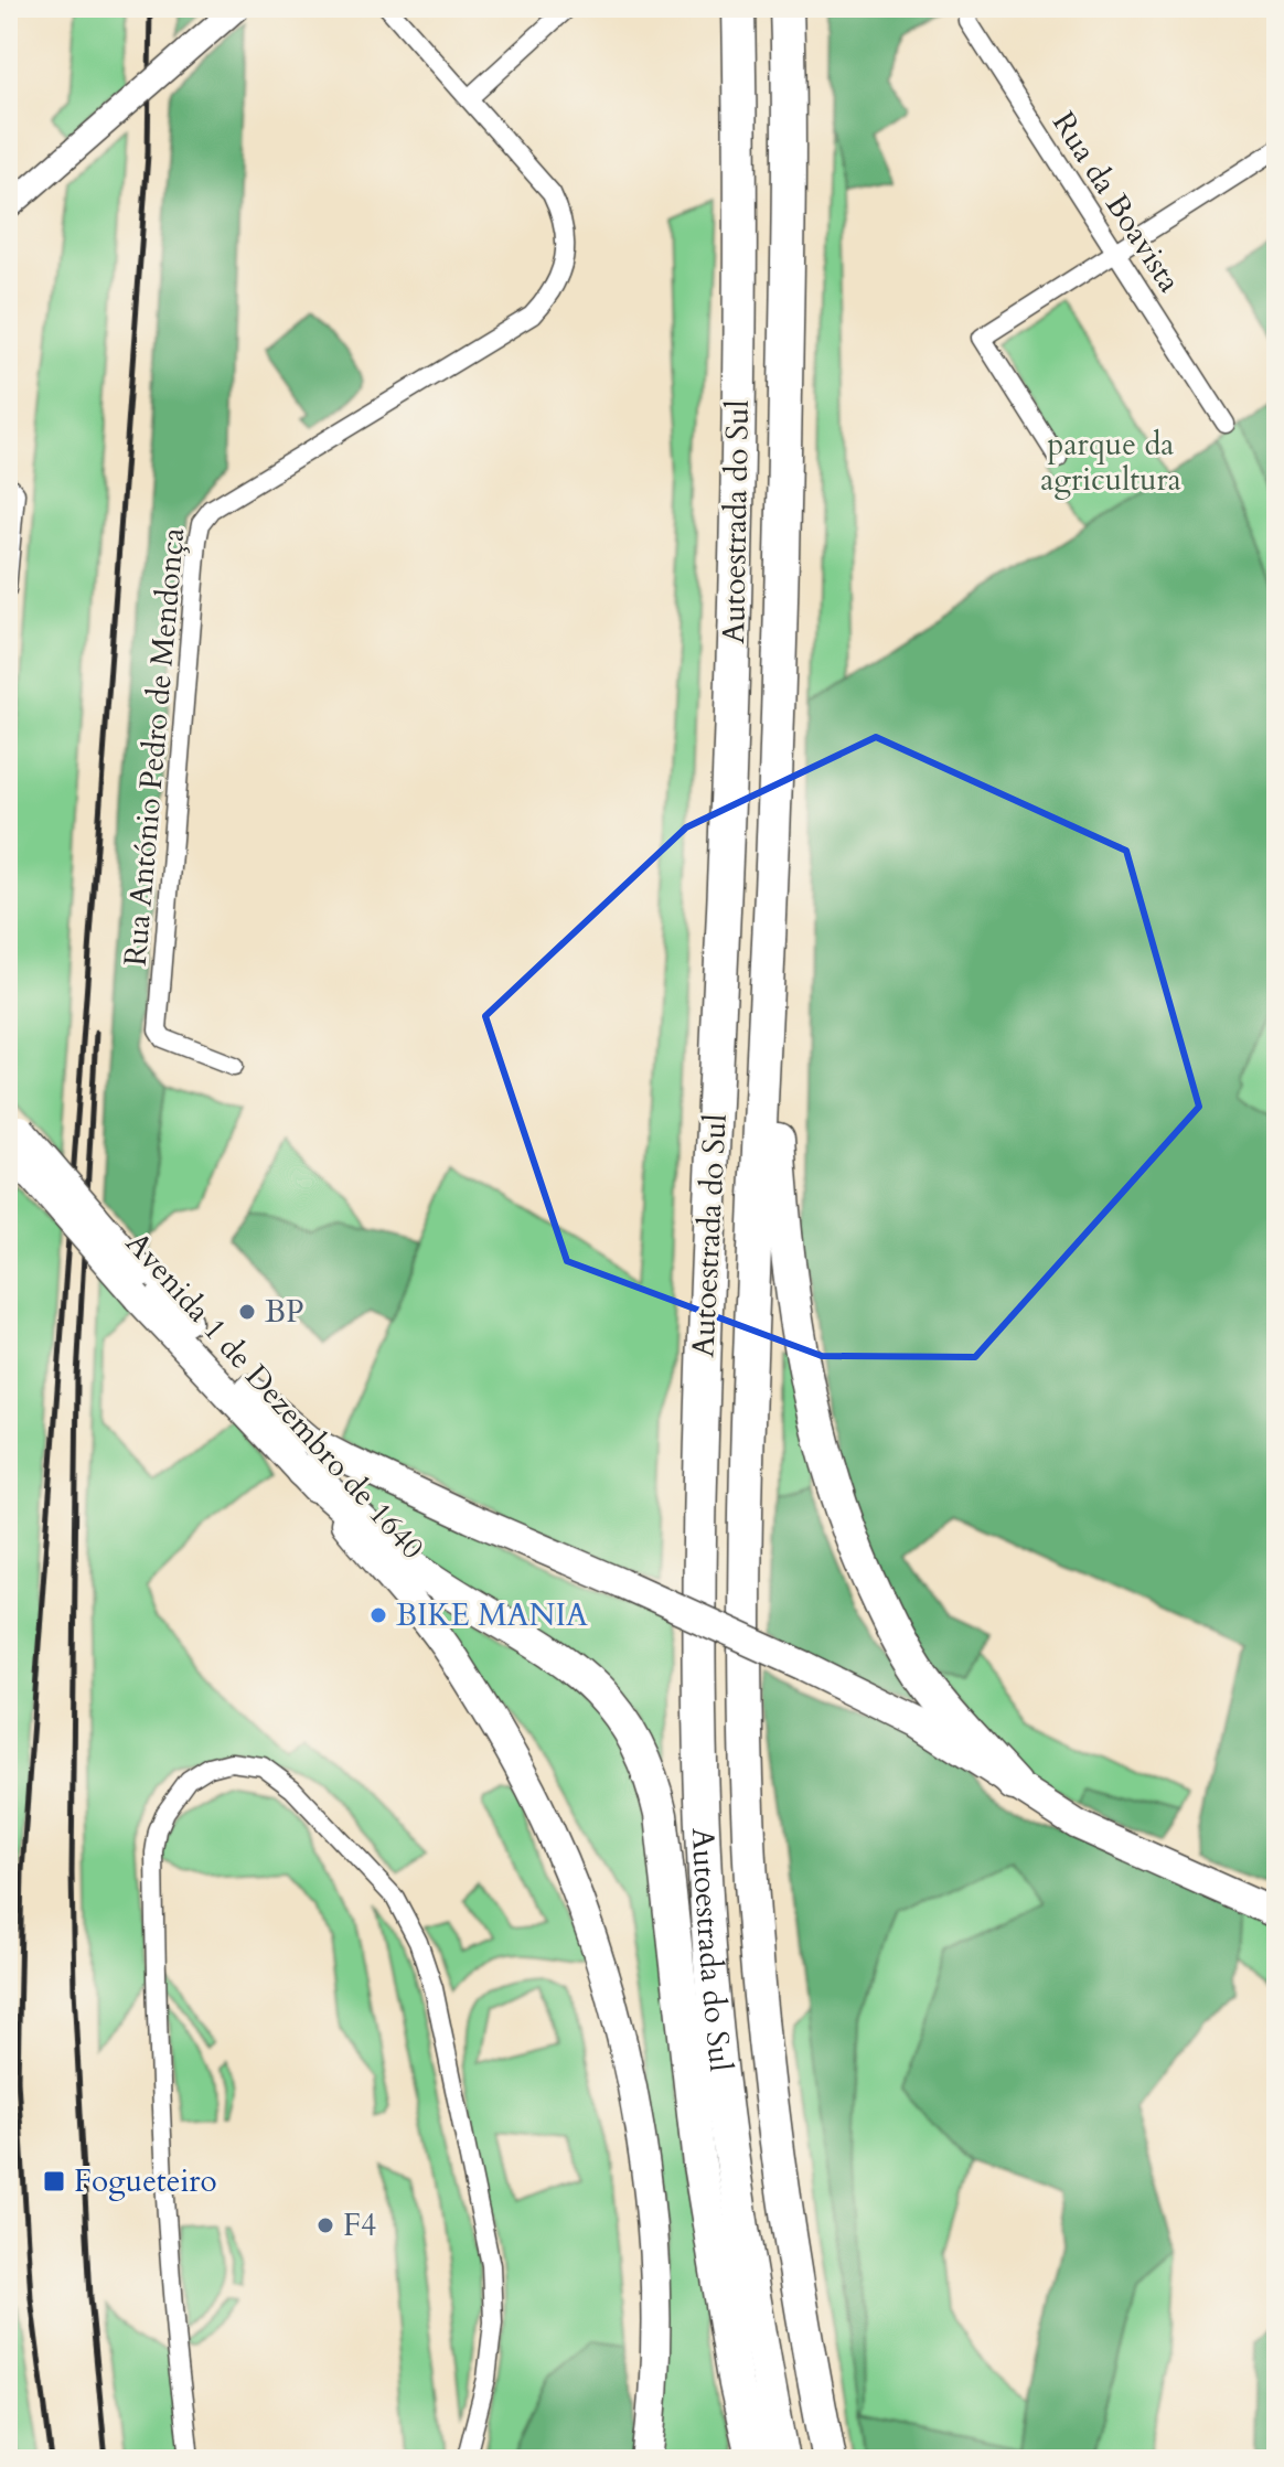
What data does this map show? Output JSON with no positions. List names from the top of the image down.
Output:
{
  "streets": {
    "highway": ["Autoestrada do Sul"],
    "main road": ["Avenida 1 de Dezembro de 1640"],
    "street": ["Rua da Boavista", "Rua António Pedro de Mendonça"]
  },
  "parks": ["parque da agricultura"],
  "places": {
    "other": ["BP", "BIKE MANIA", "F4"],
    "transit": ["Fogueteiro"]
  }
}
